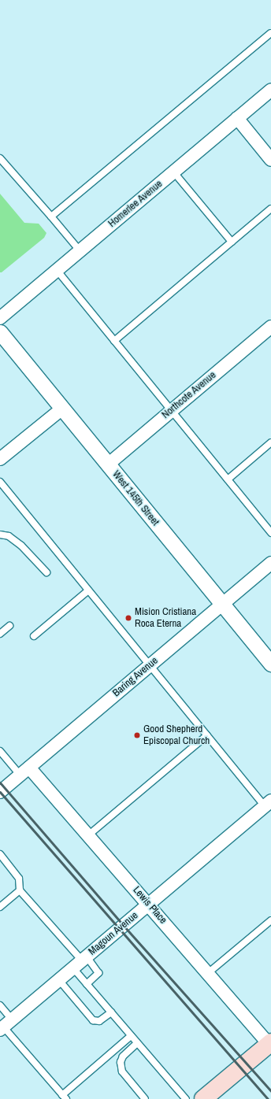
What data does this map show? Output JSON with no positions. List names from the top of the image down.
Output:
{
  "streets": {
    "street": [
      "Homerlee Avenue",
      "Northcote Avenue",
      "West 145th Street",
      "Baring Avenue",
      "Lewis Place",
      "Magoun Avenue"
    ]
  },
  "crossings": [
    ["Northcote Avenue", "West 145th Street"],
    ["West 145th Street", "Baring Avenue"],
    ["Baring Avenue", "Lewis Place"],
    ["Lewis Place", "Magoun Avenue"]
  ],
  "places": ["Mision Cristiana Roca Eterna", "Good Shepherd Episcopal Church"]
}
